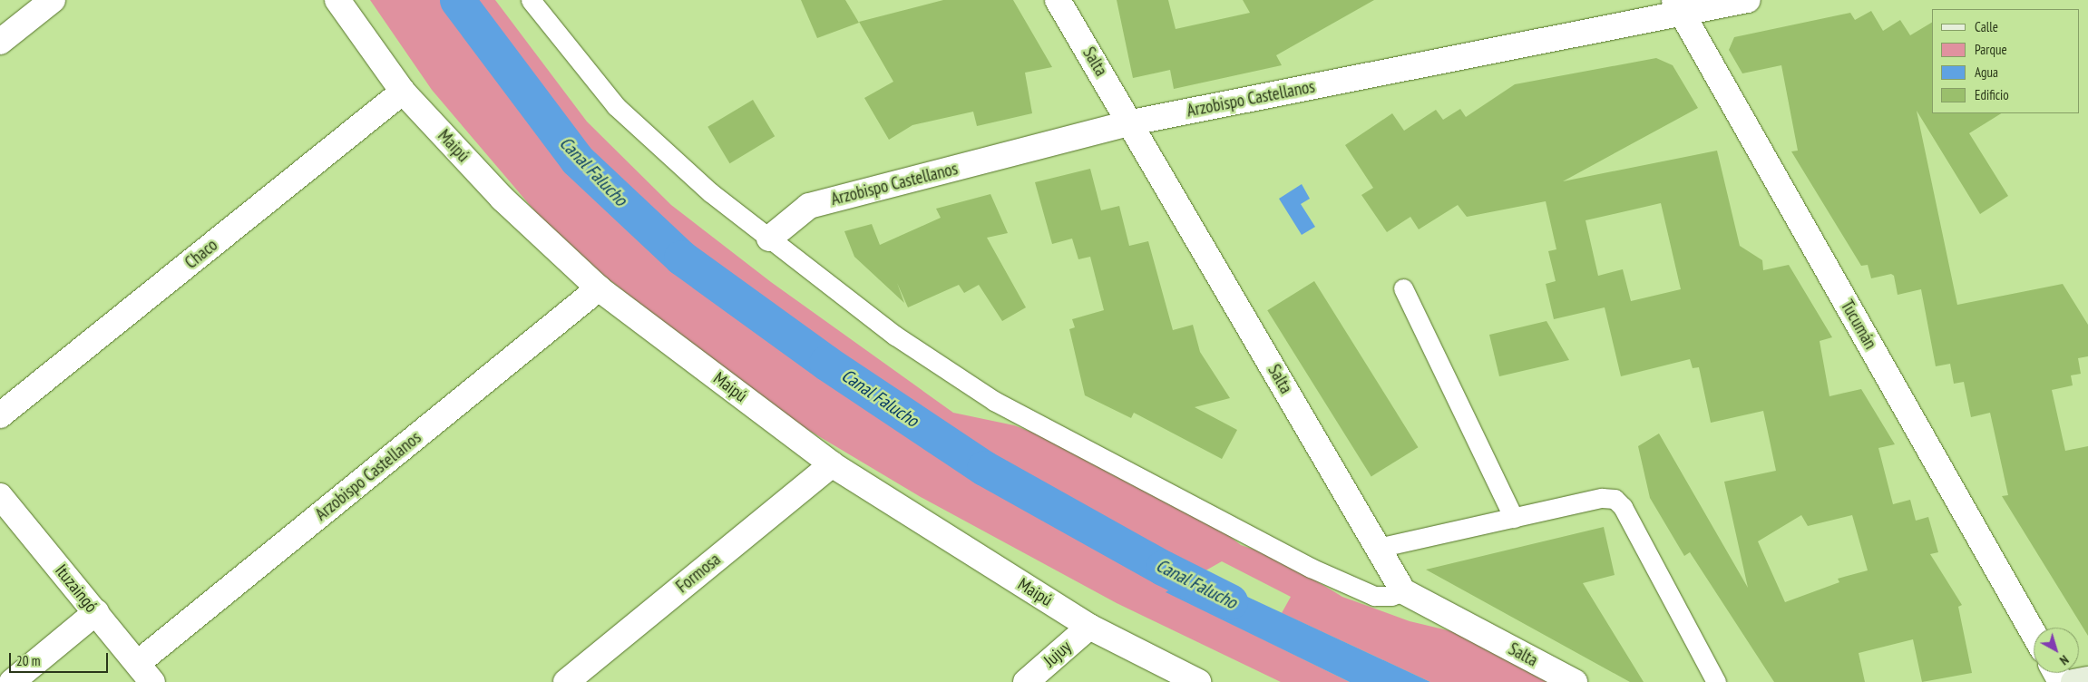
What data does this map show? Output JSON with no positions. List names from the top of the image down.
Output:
{
  "streets": {
    "street": [
      "Salta",
      "Arzobispo Castellanos",
      "Maipú",
      "Chaco",
      "Tucumán",
      "Formosa",
      "Ituzaingó",
      "Jujuy"
    ]
  },
  "crossings": [
    ["Salta", "Arzobispo Castellanos"],
    ["Arzobispo Castellanos", "Maipú"],
    ["Arzobispo Castellanos", "Tucumán"],
    ["Arzobispo Castellanos", "Ituzaingó"],
    ["Maipú", "Chaco"],
    ["Maipú", "Formosa"],
    ["Maipú", "Jujuy"]
  ],
  "water": ["Canal Falucho"],
  "legend": [
    "Calle",
    "Parque",
    "Agua",
    "Edificio"
  ],
  "scale_bar": "20 m",
  "north": "bottom right"
}
